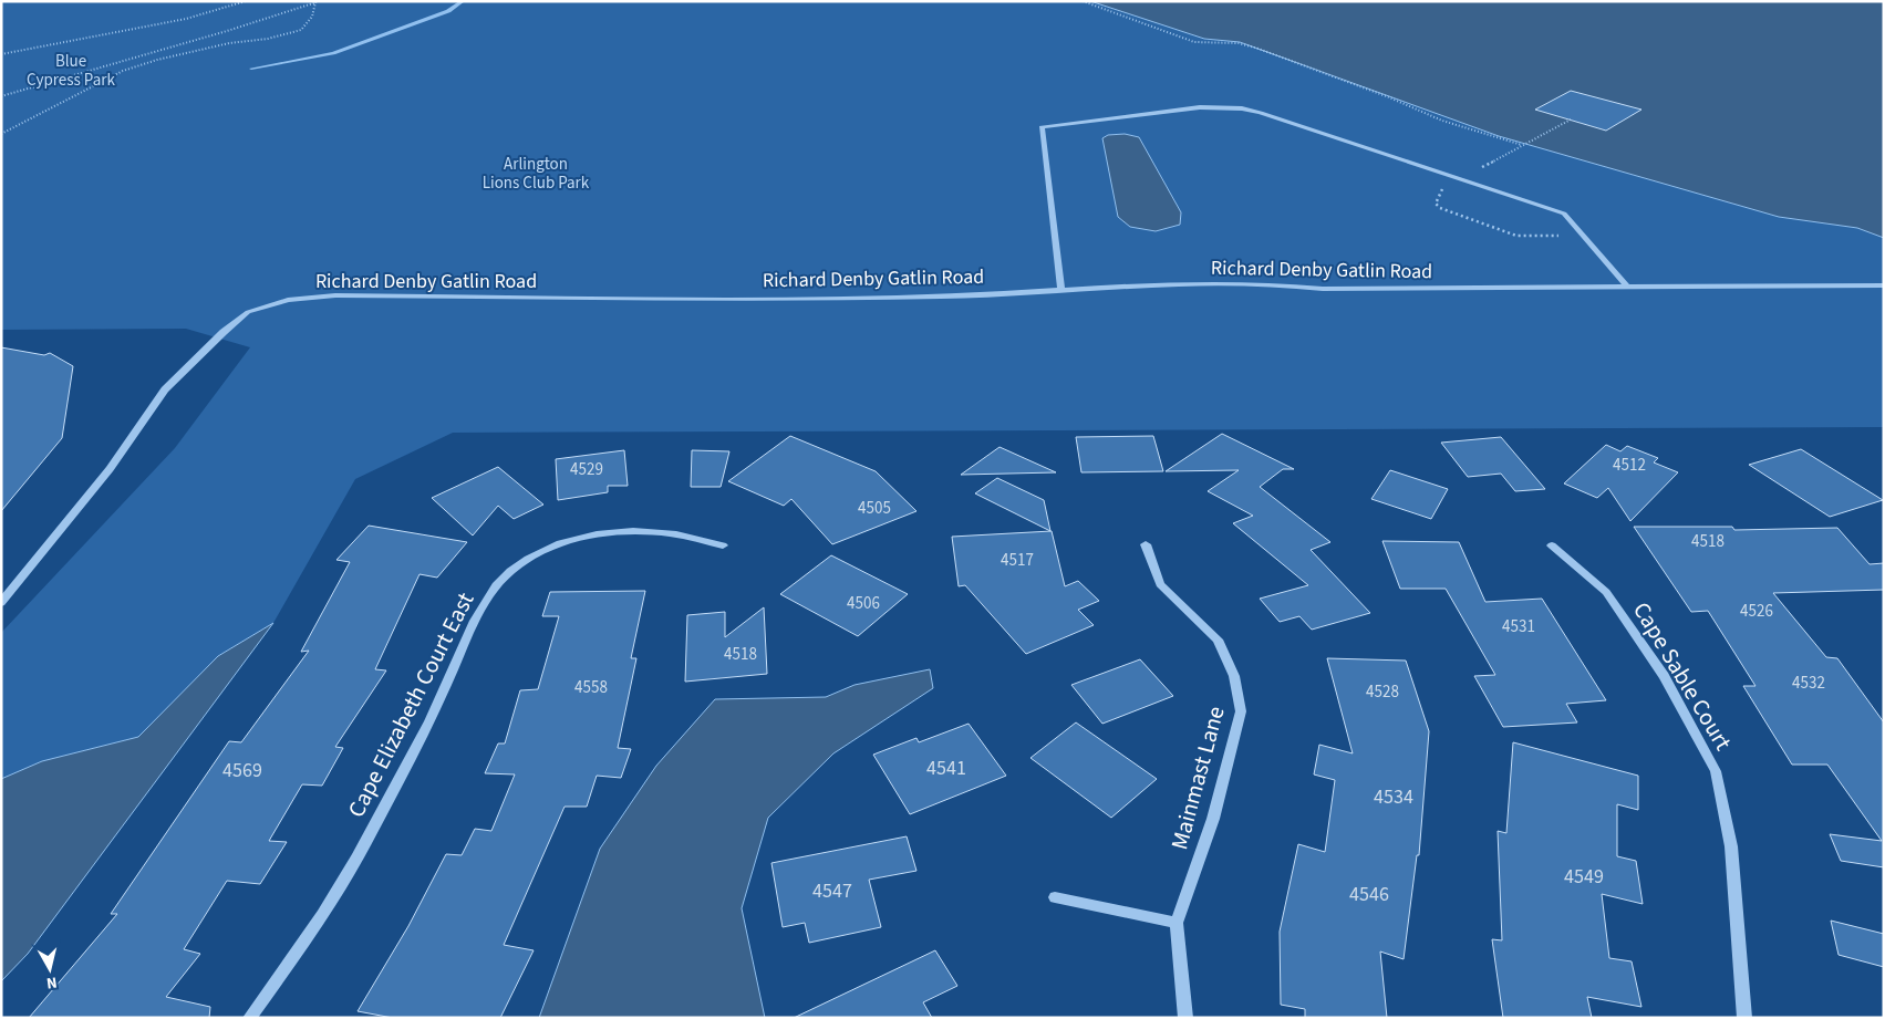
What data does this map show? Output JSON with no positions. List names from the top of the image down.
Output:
{
  "streets": {
    "street": [
      "Richard Denby Gatlin Road",
      "Cape Sable Court",
      "Cape Elizabeth Court East",
      "Mainmast Lane"
    ]
  },
  "parks": ["Blue Cypress Park", "Arlington Lions Club Park"],
  "house_numbers": [
    "4512",
    "4529",
    "4505",
    "4518",
    "4517",
    "4506",
    "4526",
    "4531",
    "4518",
    "4532",
    "4558",
    "4528",
    "4541",
    "4569",
    "4534",
    "4549",
    "4547",
    "4546"
  ],
  "north": "bottom"
}
